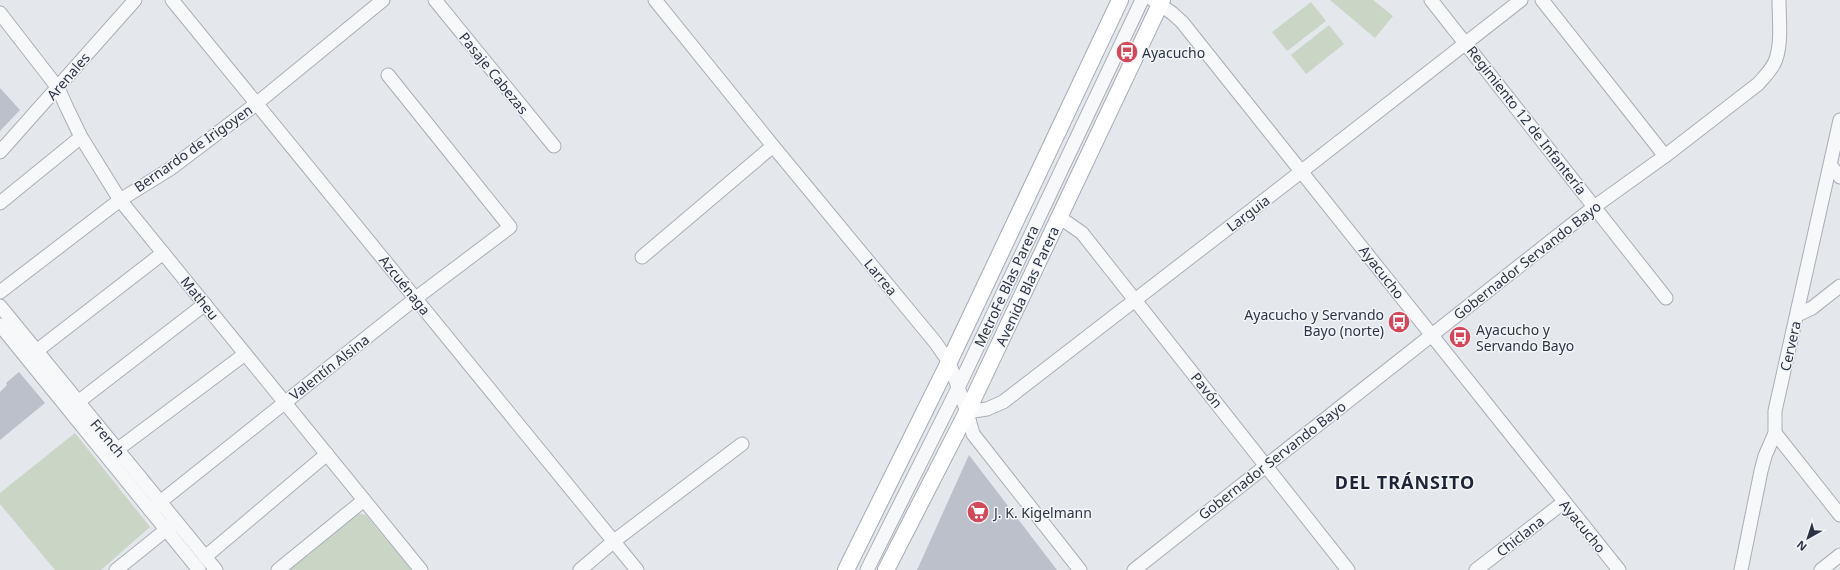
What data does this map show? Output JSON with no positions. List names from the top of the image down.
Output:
{
  "streets": {
    "main road": ["Avenida Blas Parera"],
    "street": [
      "Pasaje Cabezas",
      "Arenales",
      "Regimiento 12 de Infantería",
      "Bernardo de Irigoyen",
      "Larguia",
      "Gobernador Servando Bayo",
      "Ayacucho",
      "Larrea",
      "Azcuénaga",
      "MetroFe Blas Parera",
      "Matheu",
      "Cervera",
      "Valentín Alsina",
      "Pavón",
      "French",
      "Chiclana"
    ]
  },
  "crossings": [
    ["Arenales", "Matheu"],
    ["Regimiento 12 de Infantería", "Larguia"],
    ["Regimiento 12 de Infantería", "Gobernador Servando Bayo"],
    ["Bernardo de Irigoyen", "Azcuénaga"],
    ["Bernardo de Irigoyen", "Matheu"],
    ["Larguia", "Ayacucho"],
    ["Larguia", "Larrea"],
    ["Larguia", "Avenida Blas Parera"],
    ["Larguia", "Pavón"],
    ["Gobernador Servando Bayo", "Ayacucho"],
    ["Gobernador Servando Bayo", "Pavón"],
    ["Ayacucho", "Avenida Blas Parera"],
    ["Ayacucho", "Chiclana"],
    ["Larrea", "MetroFe Blas Parera"],
    ["Larrea", "Avenida Blas Parera"],
    ["Azcuénaga", "Valentín Alsina"],
    ["Avenida Blas Parera", "Pavón"],
    ["Matheu", "Valentín Alsina"],
    ["Valentín Alsina", "French"]
  ],
  "districts": ["DEL TRÁNSITO"],
  "places": {
    "bus stop": ["Ayacucho", "Ayacucho y Servando Bayo (norte)", "Ayacucho y Servando Bayo"],
    "supermarket": ["J. K. Kigelmann"]
  },
  "north": "bottom left"
}
